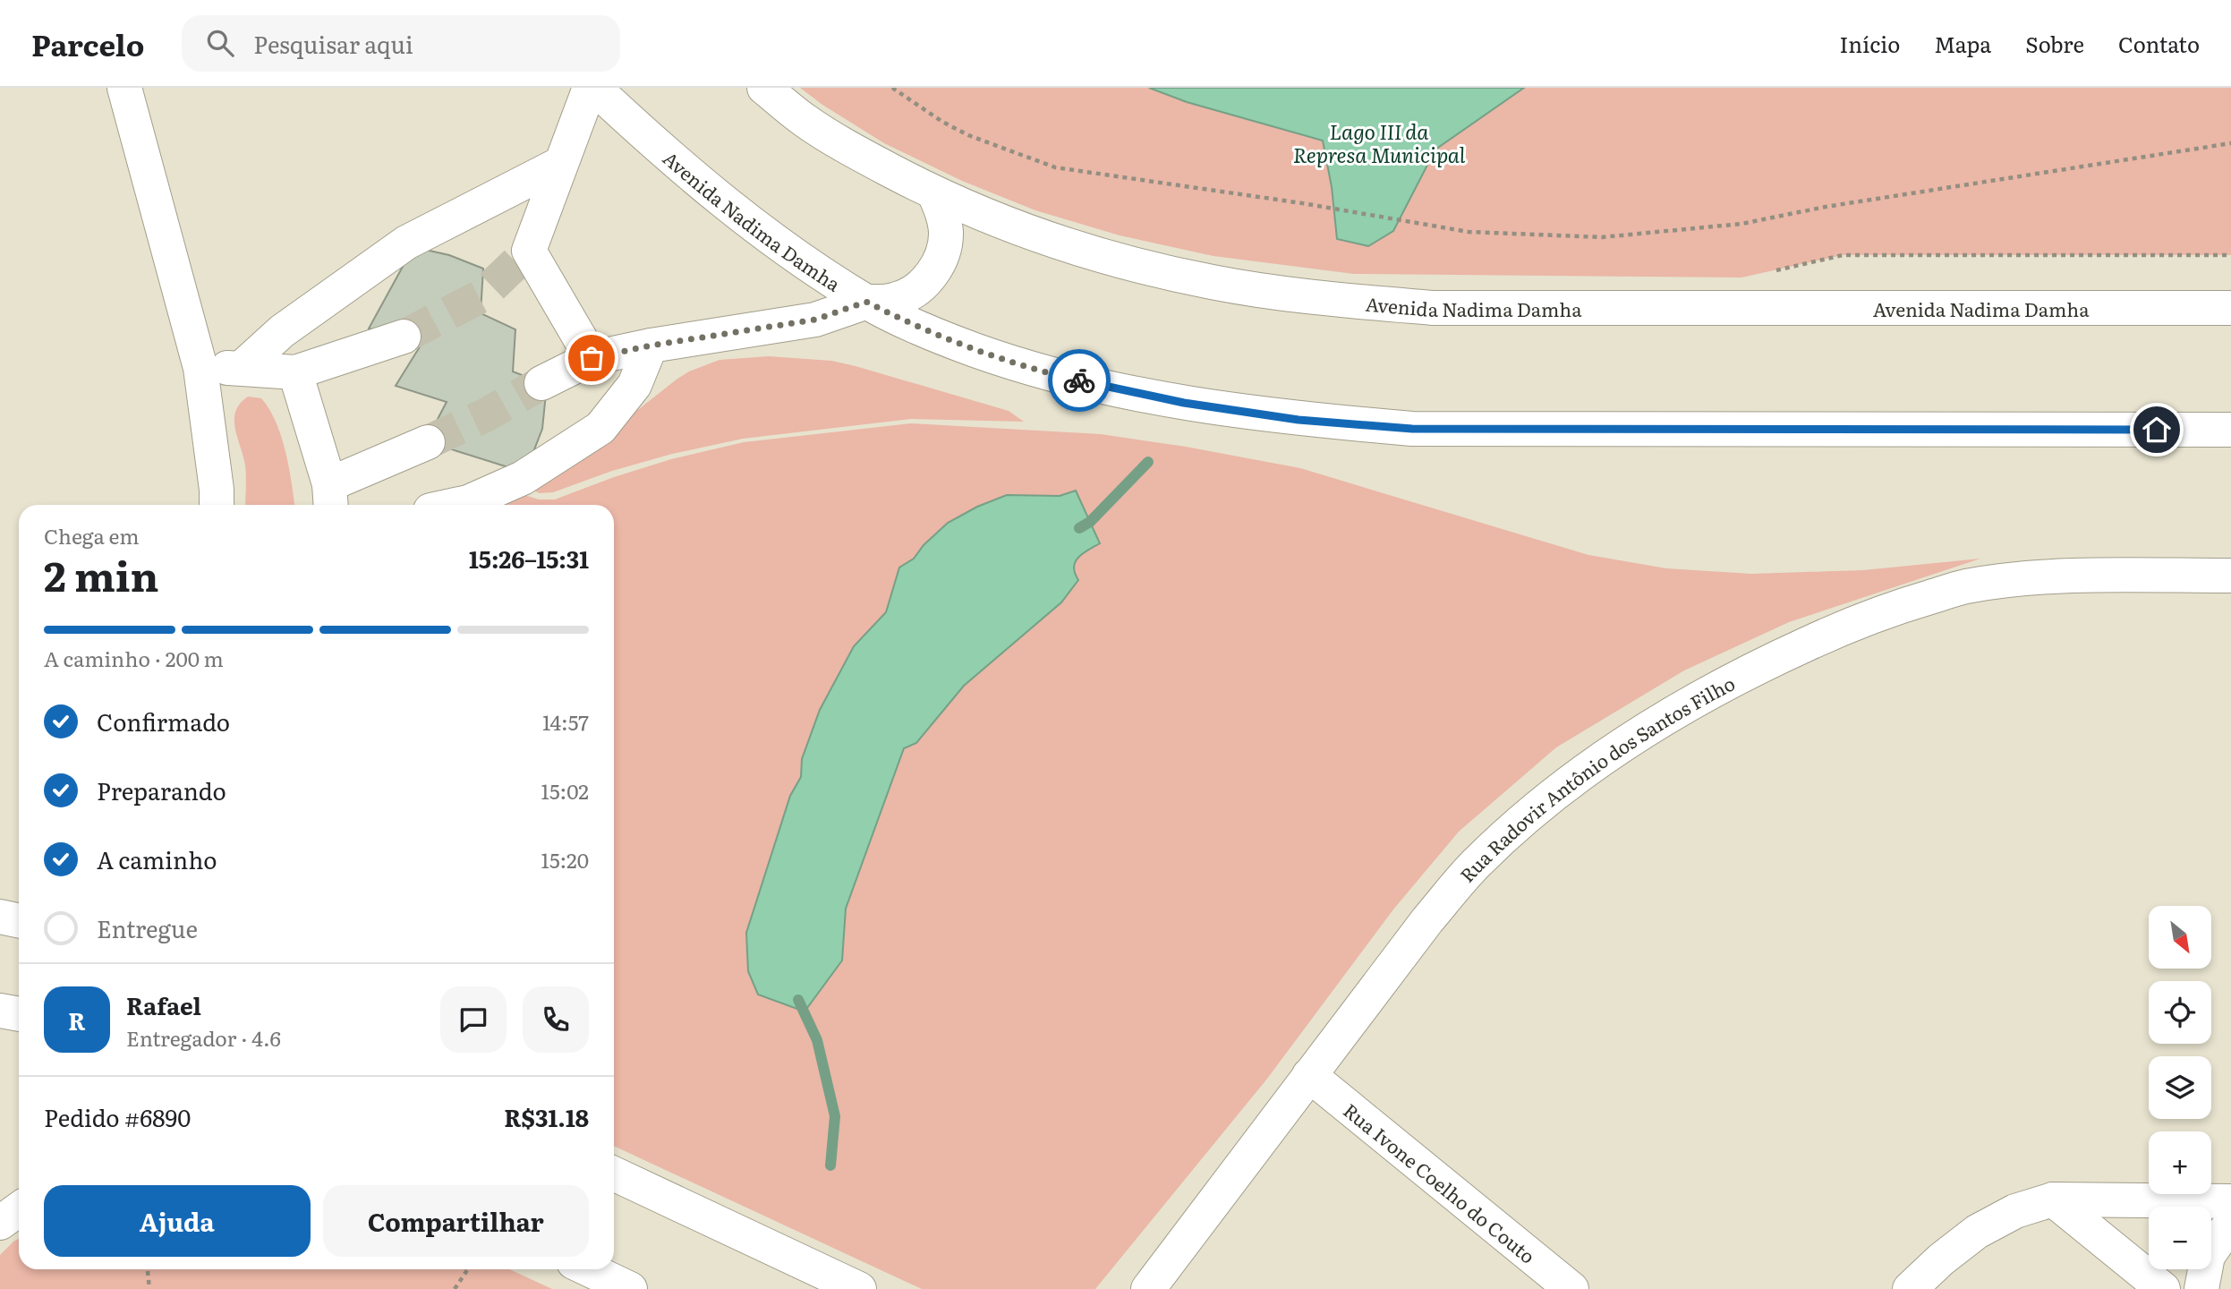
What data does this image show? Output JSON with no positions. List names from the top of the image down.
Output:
{
  "streets": {
    "street": ["Avenida Nadima Damha", "Rua Radovir Antônio dos Santos Filho", "Rua Ivone Coelho do Couto"]
  },
  "crossings": [
    ["Rua Radovir Antônio dos Santos Filho", "Rua Ivone Coelho do Couto"]
  ],
  "water": ["Lago III da Represa Municipal"],
  "north": "bottom right",
  "page": {
    "header": "Parcelo",
    "search": "Pesquisar aqui",
    "nav": [
      "Início",
      "Mapa",
      "Sobre",
      "Contato"
    ],
    "heading": ["2 min", "Chega em", "15:26–15:31"],
    "panel": [
      "Rafael",
      "Entregador · 4.6",
      "Pedido #6890",
      "R$31.18"
    ],
    "bar": "A caminho · 200 m",
    "list": [
      ["Confirmado", "14:57"],
      ["Preparando", "15:02"],
      ["A caminho", "15:20"],
      "Entregue"
    ],
    "map_buttons": ["+", "−"],
    "round": "R",
    "buttons": ["Ajuda", "Compartilhar"]
  }
}
